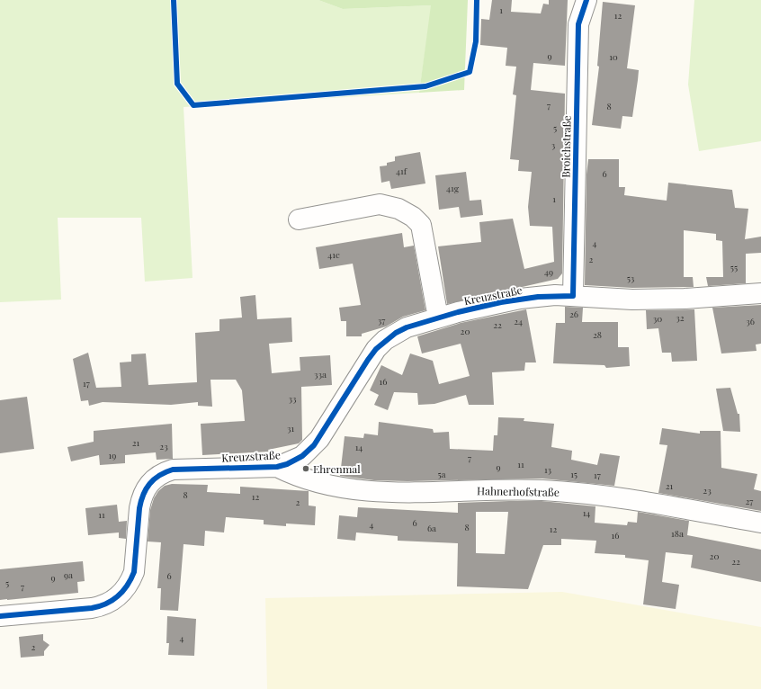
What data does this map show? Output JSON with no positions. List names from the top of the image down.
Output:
{
  "streets": {
    "street": ["Broichstraße", "Kreuzstraße", "Hahnerhofstraße"]
  },
  "crossings": [
    ["Broichstraße", "Kreuzstraße"],
    ["Kreuzstraße", "Hahnerhofstraße"]
  ],
  "places": ["Ehrenmal"],
  "house_numbers": [
    "1",
    "12",
    "9",
    "10",
    "7",
    "8",
    "5",
    "3",
    "41f",
    "6",
    "41g",
    "1",
    "4",
    "41c",
    "2",
    "55",
    "49",
    "53",
    "26",
    "32",
    "30",
    "37",
    "24",
    "36",
    "22",
    "20",
    "28",
    "33a",
    "16",
    "17",
    "33",
    "31",
    "21",
    "23",
    "14",
    "19",
    "7",
    "11",
    "9",
    "13",
    "5a",
    "15",
    "17",
    "21",
    "23",
    "8",
    "12",
    "27",
    "2",
    "14",
    "11",
    "6",
    "4",
    "8",
    "6a",
    "12",
    "18a",
    "16",
    "20",
    "22",
    "9a",
    "6",
    "9",
    "5",
    "7",
    "4",
    "2"
  ]
}
